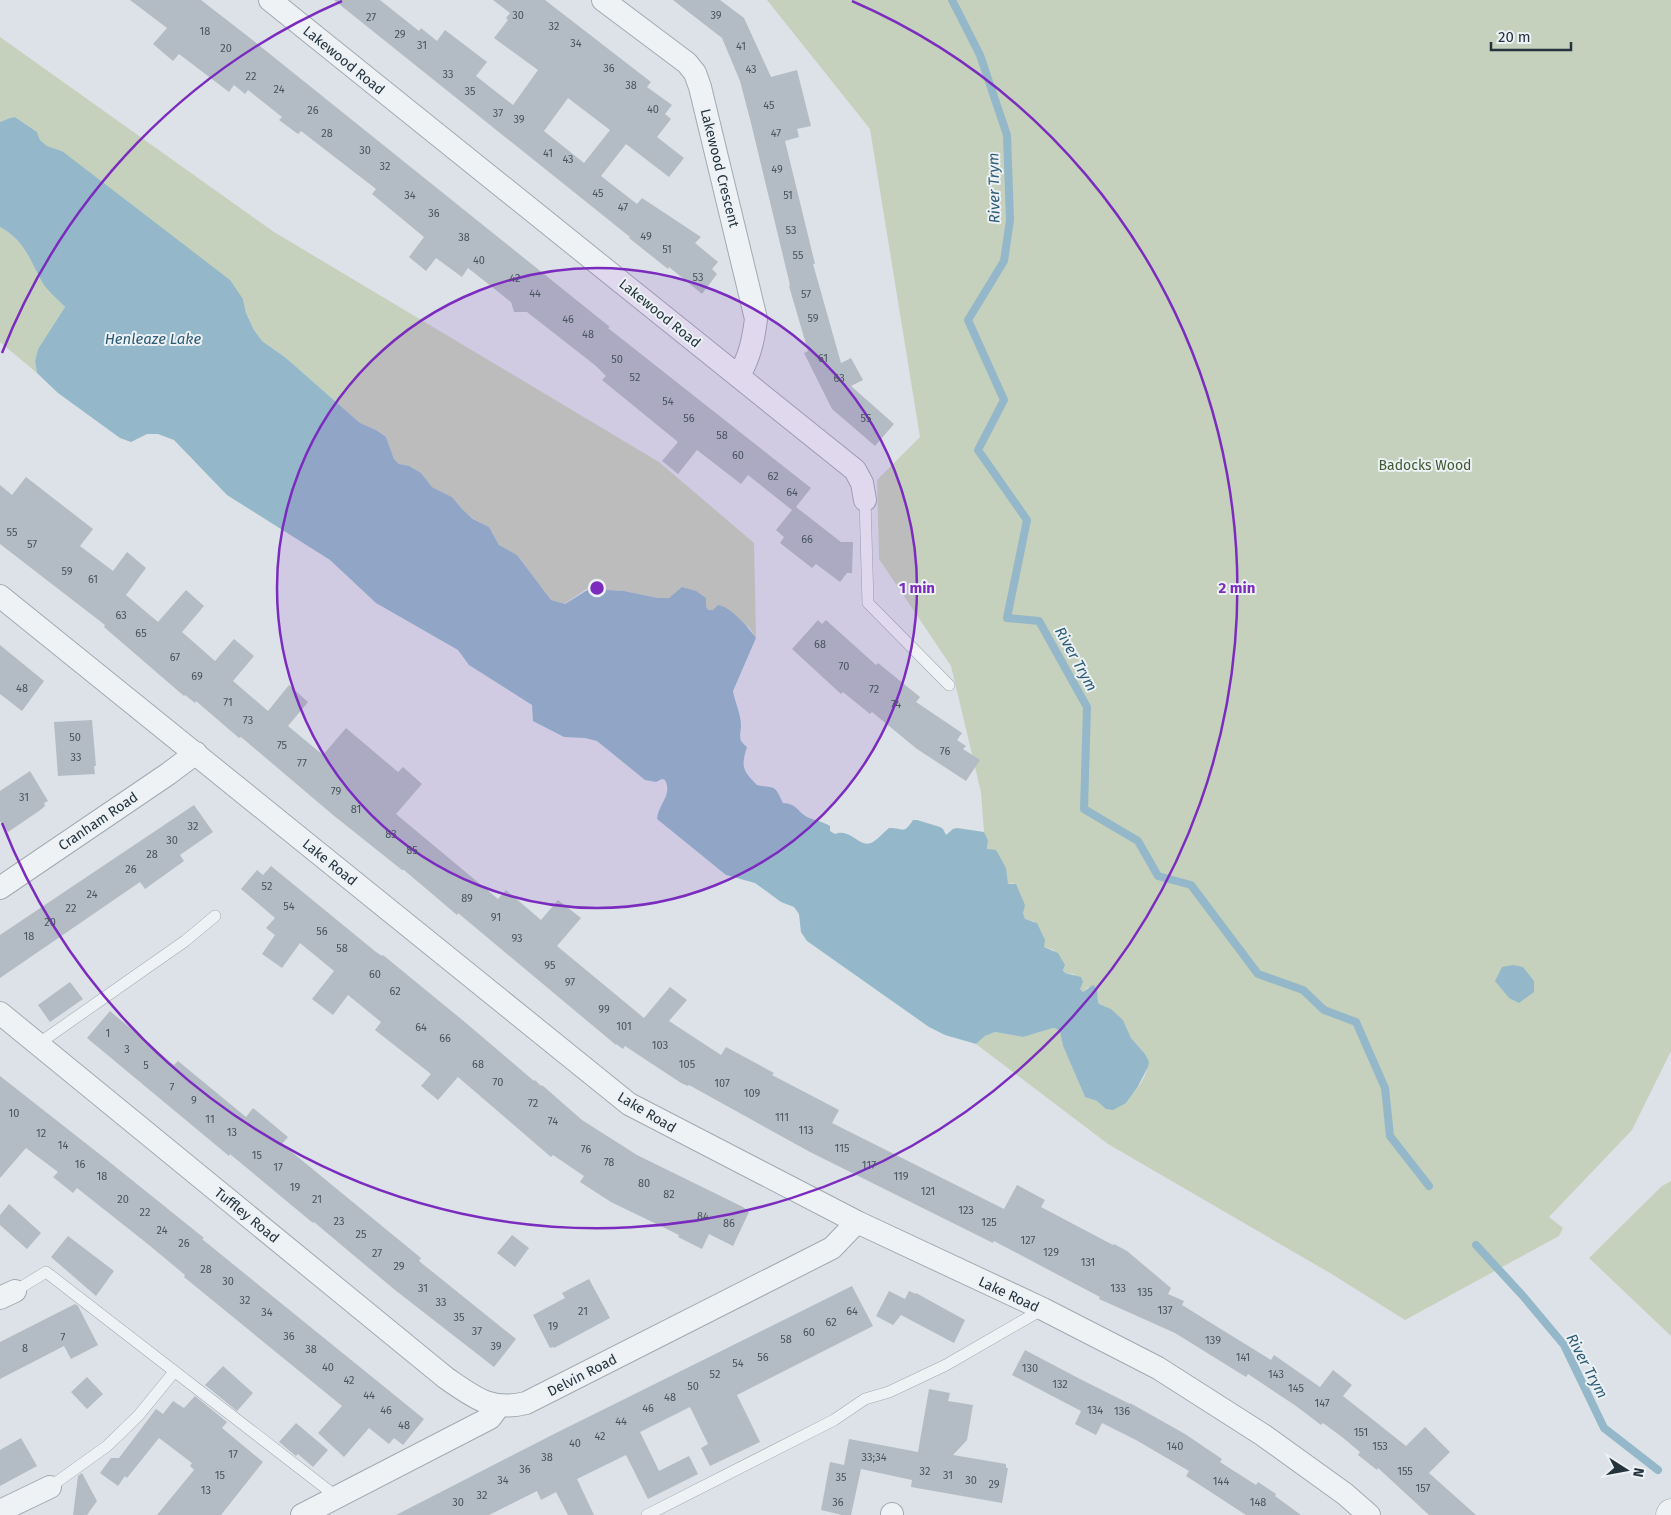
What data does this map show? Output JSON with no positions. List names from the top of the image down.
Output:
{
  "streets": {
    "street": [
      "Lakewood Road",
      "Lakewood Crescent",
      "Cranham Road",
      "Lake Road",
      "Tuffley Road",
      "Delvin Road"
    ]
  },
  "crossings": [
    ["Lakewood Road", "Lakewood Crescent"],
    ["Cranham Road", "Lake Road"],
    ["Lake Road", "Delvin Road"],
    ["Tuffley Road", "Delvin Road"]
  ],
  "water": ["River Trym", "Henleaze Lake"],
  "parks": ["Badocks Wood"],
  "house_numbers": [
    "30",
    "39",
    "27",
    "32",
    "18",
    "29",
    "34",
    "31",
    "41",
    "20",
    "36",
    "43",
    "33",
    "22",
    "38",
    "24",
    "35",
    "45",
    "40",
    "26",
    "37",
    "39",
    "28",
    "47",
    "30",
    "41",
    "43",
    "32",
    "49",
    "45",
    "34",
    "51",
    "47",
    "36",
    "53",
    "49",
    "38",
    "51",
    "55",
    "40",
    "53",
    "42",
    "44",
    "57",
    "59",
    "46",
    "48",
    "61",
    "50",
    "52",
    "63",
    "54",
    "56",
    "55",
    "58",
    "60",
    "62",
    "64",
    "55",
    "66",
    "57",
    "59",
    "61",
    "63",
    "65",
    "68",
    "67",
    "70",
    "69",
    "48",
    "72",
    "71",
    "74",
    "73",
    "50",
    "75",
    "76",
    "33",
    "77",
    "79",
    "31",
    "81",
    "32",
    "83",
    "30",
    "85",
    "28",
    "26",
    "52",
    "24",
    "89",
    "54",
    "22",
    "91",
    "20",
    "56",
    "18",
    "93",
    "58",
    "95",
    "60",
    "97",
    "62",
    "99",
    "101",
    "64",
    "1",
    "66",
    "103",
    "3",
    "68",
    "105",
    "5",
    "70",
    "107",
    "7",
    "109",
    "9",
    "72",
    "10",
    "111",
    "11",
    "74",
    "113",
    "13",
    "12",
    "14",
    "115",
    "76",
    "15",
    "78",
    "16",
    "117",
    "17",
    "18",
    "119",
    "80",
    "19",
    "121",
    "82",
    "20",
    "21",
    "123",
    "22",
    "84",
    "23",
    "125",
    "86",
    "24",
    "25",
    "127",
    "26",
    "129",
    "27",
    "131",
    "29",
    "28",
    "30",
    "31",
    "133",
    "135",
    "32",
    "33",
    "137",
    "21",
    "64",
    "34",
    "35",
    "62",
    "19",
    "37",
    "60",
    "36",
    "7",
    "58",
    "139",
    "39",
    "8",
    "38",
    "56",
    "141",
    "54",
    "40",
    "130",
    "52",
    "143",
    "42",
    "132",
    "50",
    "145",
    "44",
    "48",
    "147",
    "46",
    "46",
    "134",
    "136",
    "44",
    "48",
    "151",
    "42",
    "40",
    "140",
    "153",
    "17",
    "38",
    "33;34",
    "36",
    "32",
    "155",
    "15",
    "31",
    "35",
    "34",
    "30",
    "144",
    "29",
    "157",
    "13",
    "32",
    "30",
    "36",
    "148"
  ],
  "scale_bar": "20 m",
  "north": "right",
  "rings": ["1 min", "2 min"]
}
